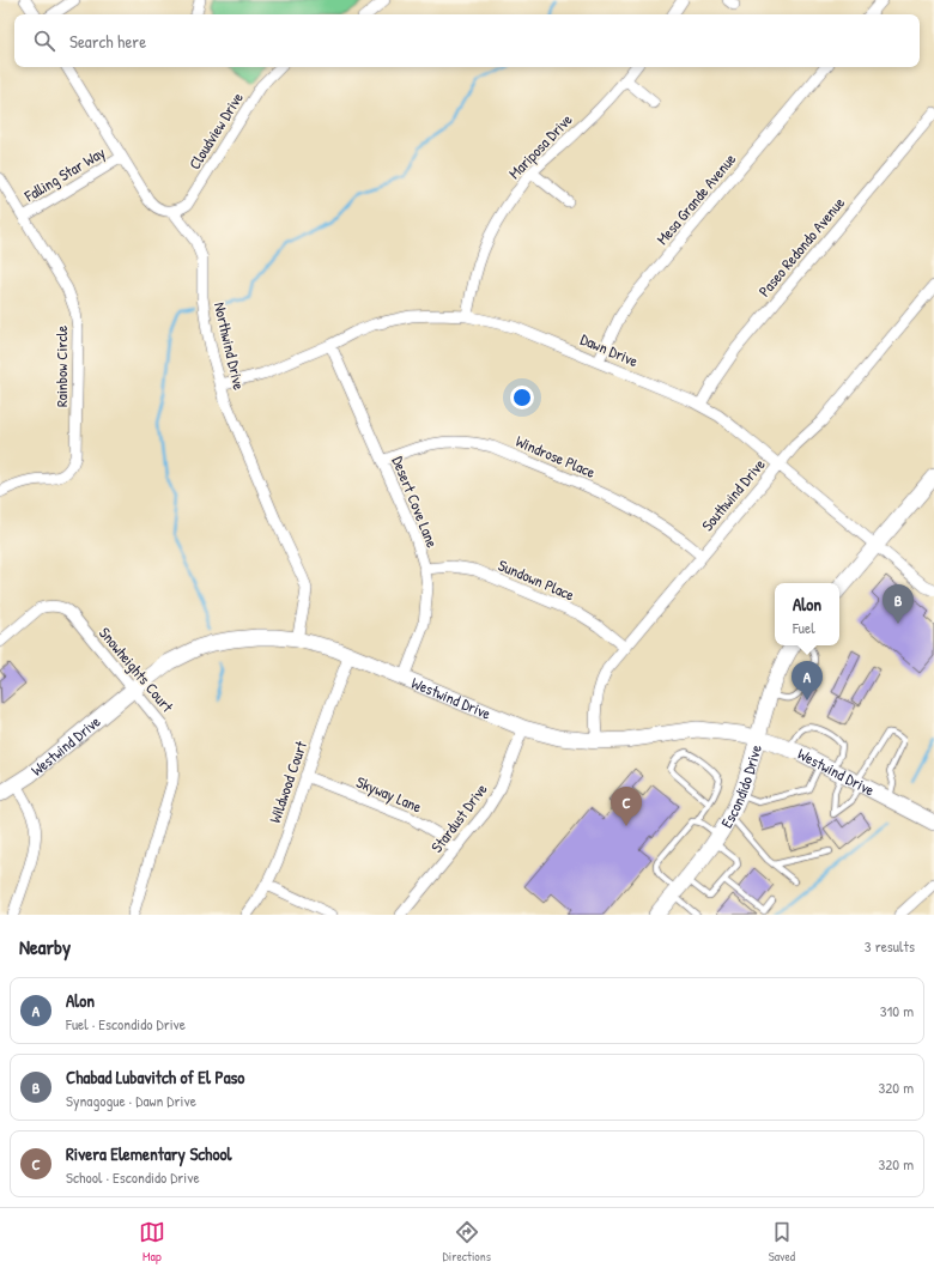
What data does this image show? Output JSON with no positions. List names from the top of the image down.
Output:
{
  "streets": {
    "main road": ["Westwind Drive", "Escondido Drive"],
    "street": [
      "Cloudview Drive",
      "Mariposa Drive",
      "Falling Star Way",
      "Mesa Grande Avenue",
      "Paseo Redondo Avenue",
      "Northwind Drive",
      "Dawn Drive",
      "Rainbow Circle",
      "Windrose Place",
      "Southwind Drive",
      "Desert Cove Lane",
      "Sundown Place",
      "Snowheights Court",
      "Wildwood Court",
      "Skyway Lane",
      "Stardust Drive"
    ]
  },
  "crossings": [
    ["Cloudview Drive", "Northwind Drive"],
    ["Mariposa Drive", "Dawn Drive"],
    ["Falling Star Way", "Rainbow Circle"],
    ["Mesa Grande Avenue", "Dawn Drive"],
    ["Paseo Redondo Avenue", "Dawn Drive"],
    ["Northwind Drive", "Dawn Drive"],
    ["Northwind Drive", "Westwind Drive"],
    ["Dawn Drive", "Southwind Drive"],
    ["Dawn Drive", "Desert Cove Lane"],
    ["Windrose Place", "Southwind Drive"],
    ["Windrose Place", "Desert Cove Lane"],
    ["Southwind Drive", "Sundown Place"],
    ["Southwind Drive", "Westwind Drive"],
    ["Desert Cove Lane", "Sundown Place"],
    ["Desert Cove Lane", "Westwind Drive"],
    ["Snowheights Court", "Westwind Drive"],
    ["Westwind Drive", "Wildwood Court"],
    ["Westwind Drive", "Escondido Drive"],
    ["Westwind Drive", "Stardust Drive"],
    ["Wildwood Court", "Skyway Lane"],
    ["Skyway Lane", "Stardust Drive"]
  ],
  "page": {
    "search": "Search here",
    "popup": ["Alon", "Fuel"],
    "pins": ["B", "A", "C"],
    "heading": ["Nearby", "3 results"],
    "list": [
      {
        "mark": "A",
        "name": "Alon",
        "note": "Fuel · Escondido Drive",
        "value": "310 m"
      },
      {
        "mark": "B",
        "name": "Chabad Lubavitch of El Paso",
        "note": "Synagogue · Dawn Drive",
        "value": "320 m"
      },
      {
        "mark": "C",
        "name": "Rivera Elementary School",
        "note": "School · Escondido Drive",
        "value": "320 m"
      }
    ],
    "nav": ["Map", "Directions", "Saved"]
  }
}
